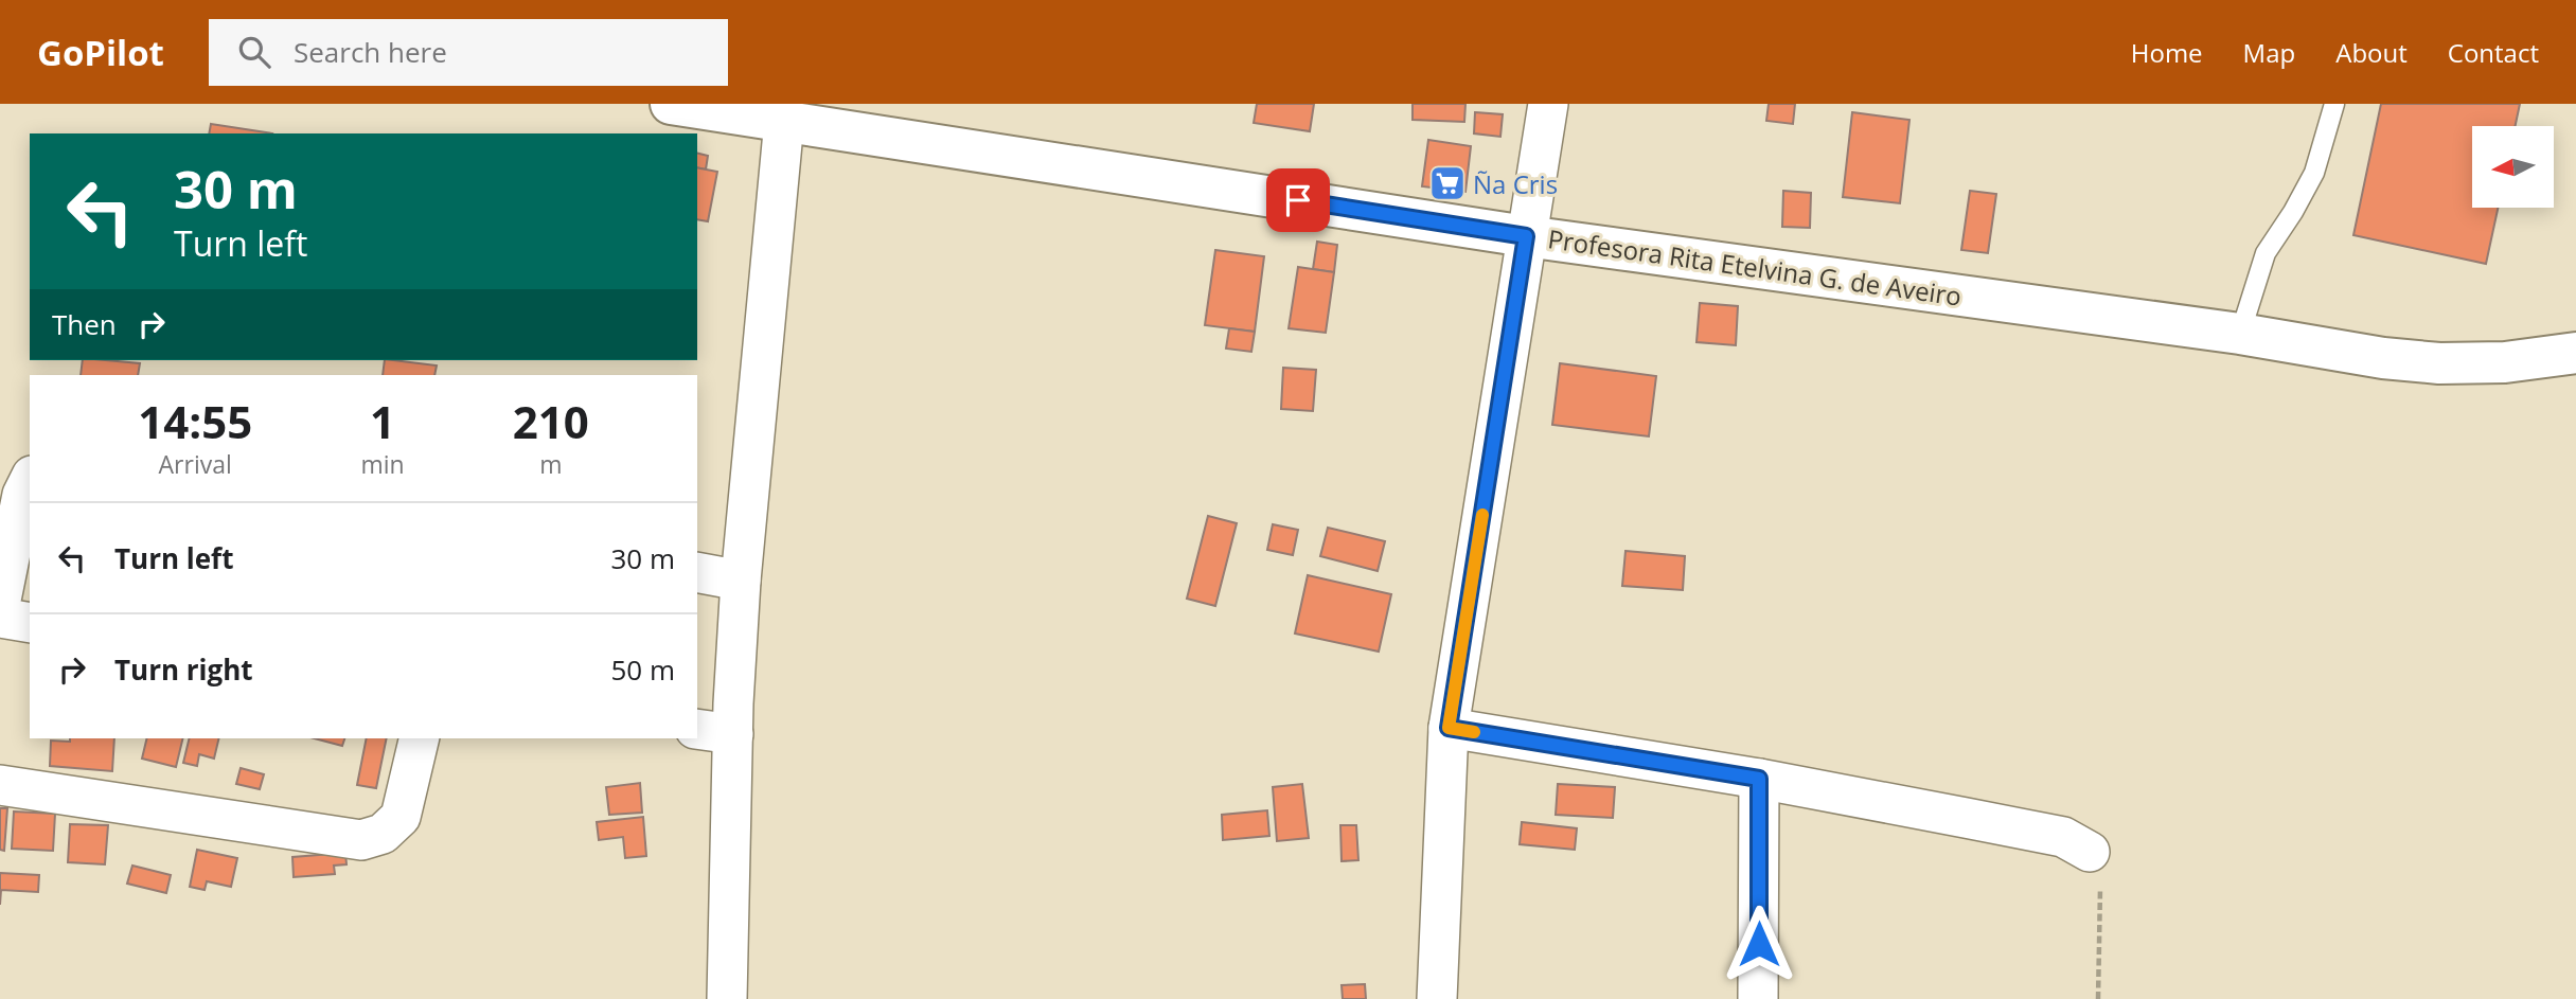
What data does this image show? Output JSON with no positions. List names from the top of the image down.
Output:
{
  "streets": {
    "street": ["Profesora Rita Etelvina G. de Aveiro"]
  },
  "places": {
    "supermarket": ["Ña Cris"]
  },
  "north": "left",
  "page": {
    "header": "GoPilot",
    "search": "Search here",
    "nav": [
      "Home",
      "Map",
      "About",
      "Contact"
    ],
    "turn": ["30 m", "Turn left"],
    "then": "Then",
    "eta": [
      "14:55",
      "Arrival",
      "1",
      "min",
      "210",
      "m"
    ],
    "list": [
      {
        "name": "Turn left",
        "value": "30 m"
      },
      {
        "name": "Turn right",
        "value": "50 m"
      }
    ]
  }
}
